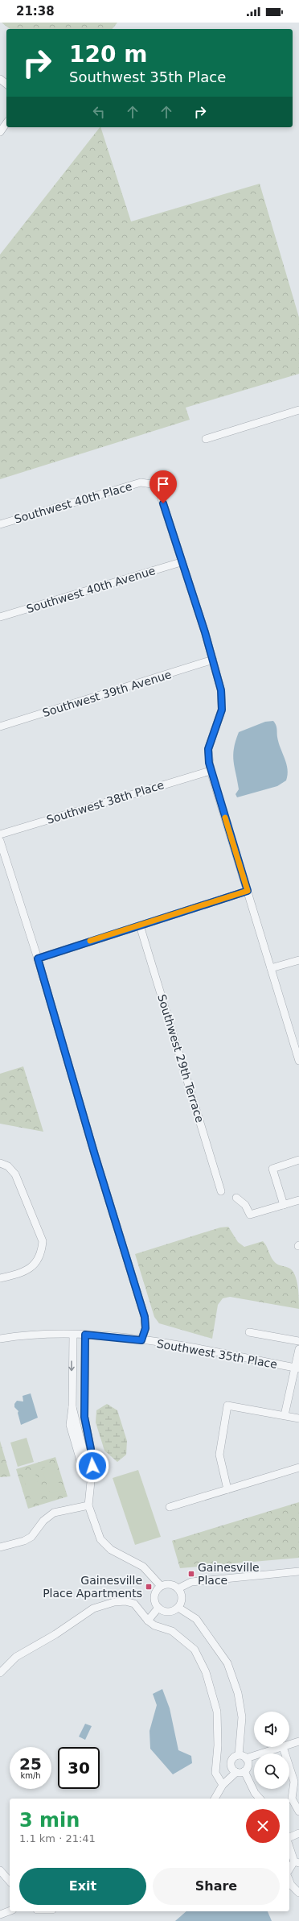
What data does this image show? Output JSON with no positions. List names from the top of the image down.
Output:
{
  "streets": {
    "street": [
      "Southwest 40th Place",
      "Southwest 40th Avenue",
      "Southwest 39th Avenue",
      "Southwest 38th Place",
      "Southwest 29th Terrace",
      "Southwest 35th Place"
    ]
  },
  "crossings": [
    ["Southwest 40th Place", "Southwest 40th Avenue"],
    ["Southwest 40th Place", "Southwest 39th Avenue"],
    ["Southwest 40th Place", "Southwest 38th Place"]
  ],
  "places": {
    "transit": ["Gainesville Place", "Gainesville Place Apartments"]
  },
  "page": {
    "status": "21:38",
    "turn": ["120 m", "Southwest 35th Place"],
    "speed": "25 km/h",
    "limit": "30",
    "heading": ["3 min", "1.1 km · 21:41"],
    "buttons": ["Exit", "Share"]
  }
}
